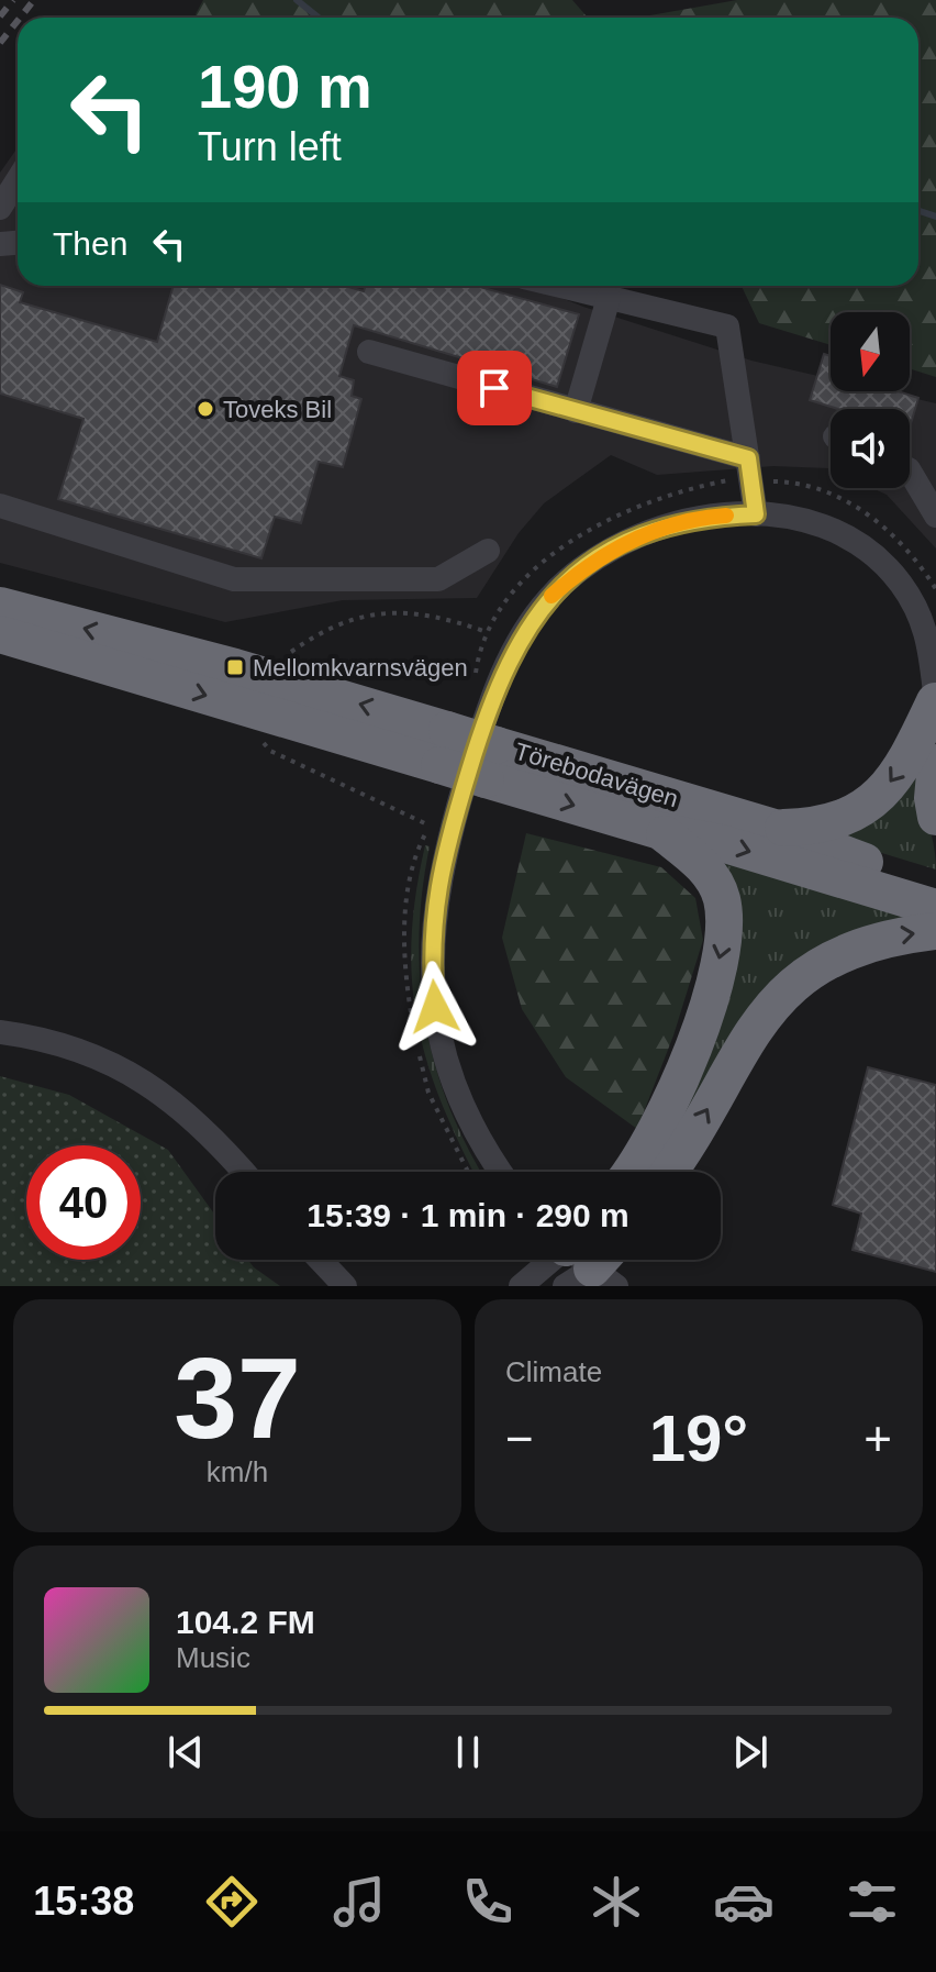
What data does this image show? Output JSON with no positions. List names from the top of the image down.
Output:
{
  "streets": {
    "highway": ["Törebodavägen"]
  },
  "places": {
    "other": ["Toveks Bil"],
    "transit": ["Mellomkvarnsvägen"]
  },
  "north": "bottom",
  "page": {
    "turn": ["190 m", "Turn left"],
    "then": "Then",
    "limit": "40",
    "trip": "15:39 · 1 min · 290 m",
    "tile": [
      ["37", "km/h"],
      "Climate"
    ],
    "heat": ["−", "19°", "+"],
    "song": ["104.2 FM", "Music"],
    "tabs": "15:38"
  }
}
